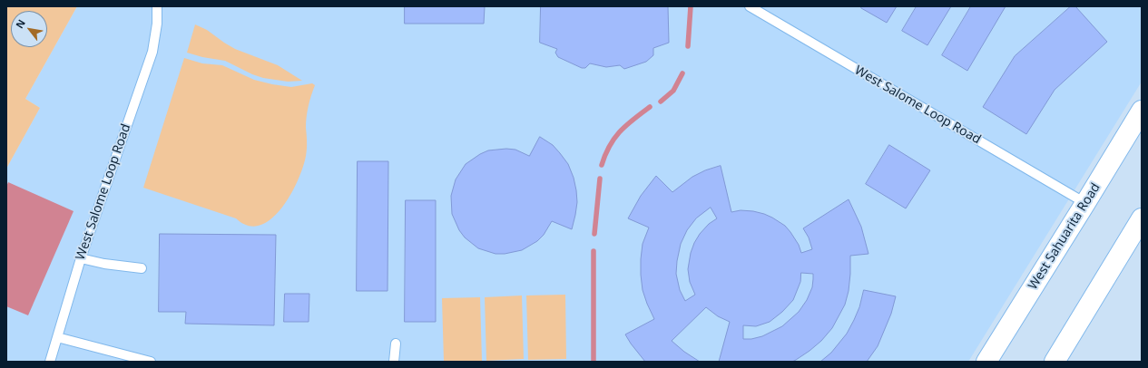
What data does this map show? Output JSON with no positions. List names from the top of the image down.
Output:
{
  "streets": {
    "main road": ["West Sahuarita Road"],
    "lane": ["West Salome Loop Road"]
  },
  "crossings": [
    ["West Salome Loop Road", "West Sahuarita Road"]
  ],
  "north": "top left"
}
